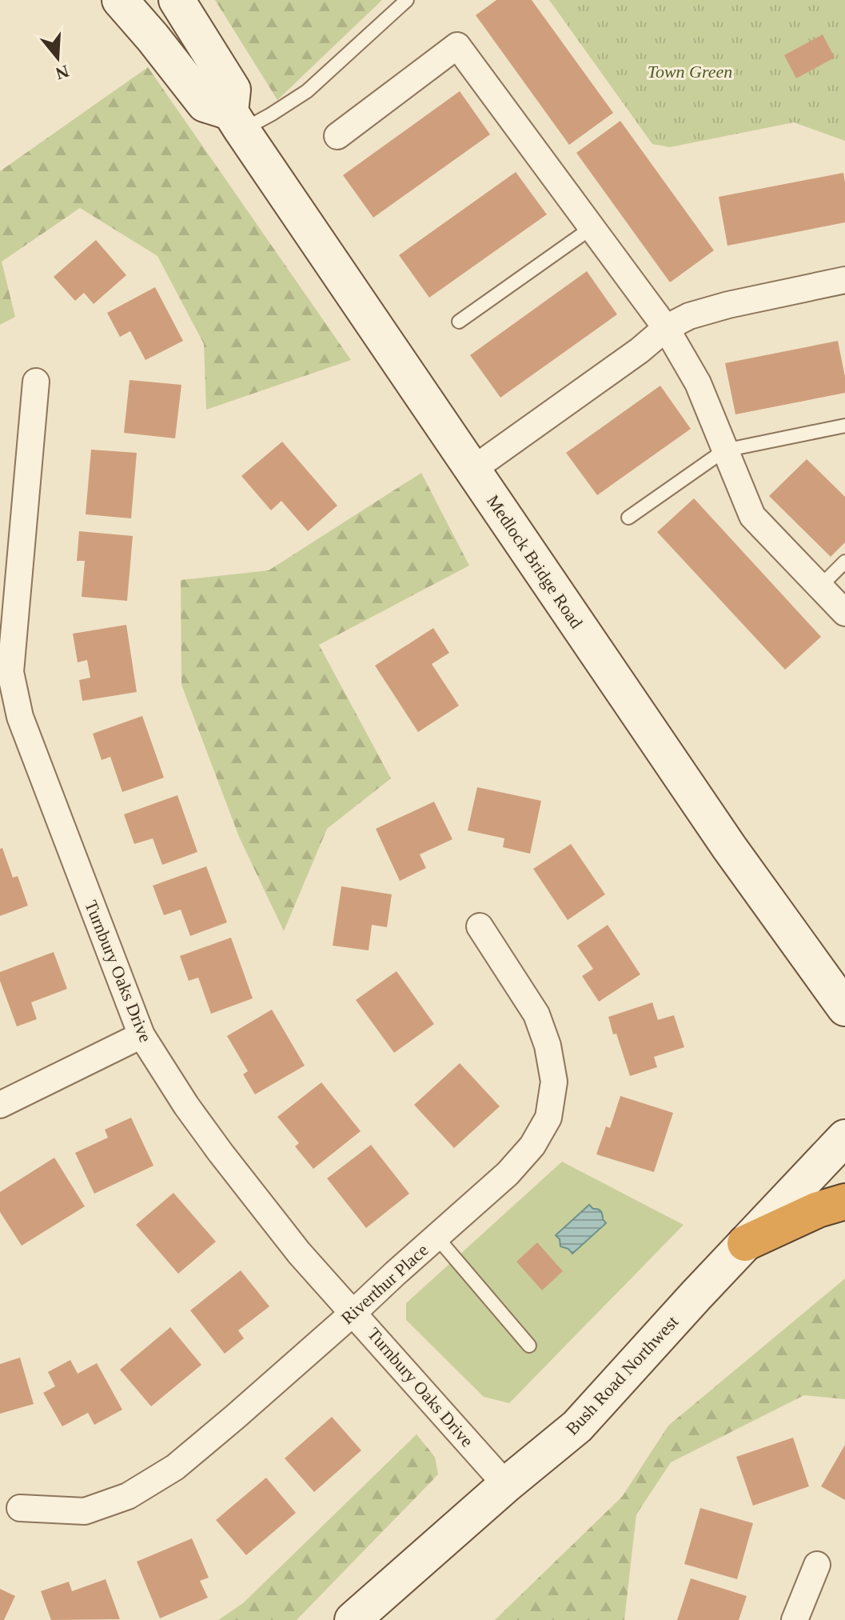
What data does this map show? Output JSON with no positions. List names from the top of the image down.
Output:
{
  "streets": {
    "main road": ["Medlock Bridge Road", "Bush Road Northwest"],
    "street": ["Turnbury Oaks Drive", "Riverthur Place"]
  },
  "crossings": [
    ["Turnbury Oaks Drive", "Riverthur Place"],
    ["Turnbury Oaks Drive", "Bush Road Northwest"]
  ],
  "parks": ["Town Green"],
  "north": "bottom"
}
